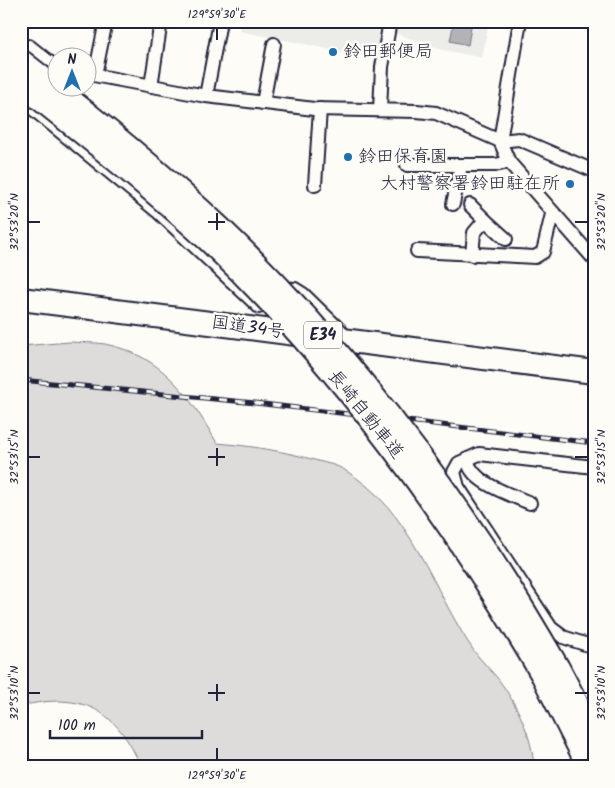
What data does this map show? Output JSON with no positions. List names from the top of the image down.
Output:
{
  "streets": {
    "highway": ["国道34号", "E34", "長崎自動車道"]
  },
  "places": ["鈴田郵便局", "鈴田保育園", "大村警察署鈴田駐在所"],
  "scale_bar": "100 m",
  "north": "top",
  "coordinates": [
    "129°59'30\"E",
    "32°53'20\"N",
    "32°53'15\"N",
    "32°53'10\"N"
  ]
}
